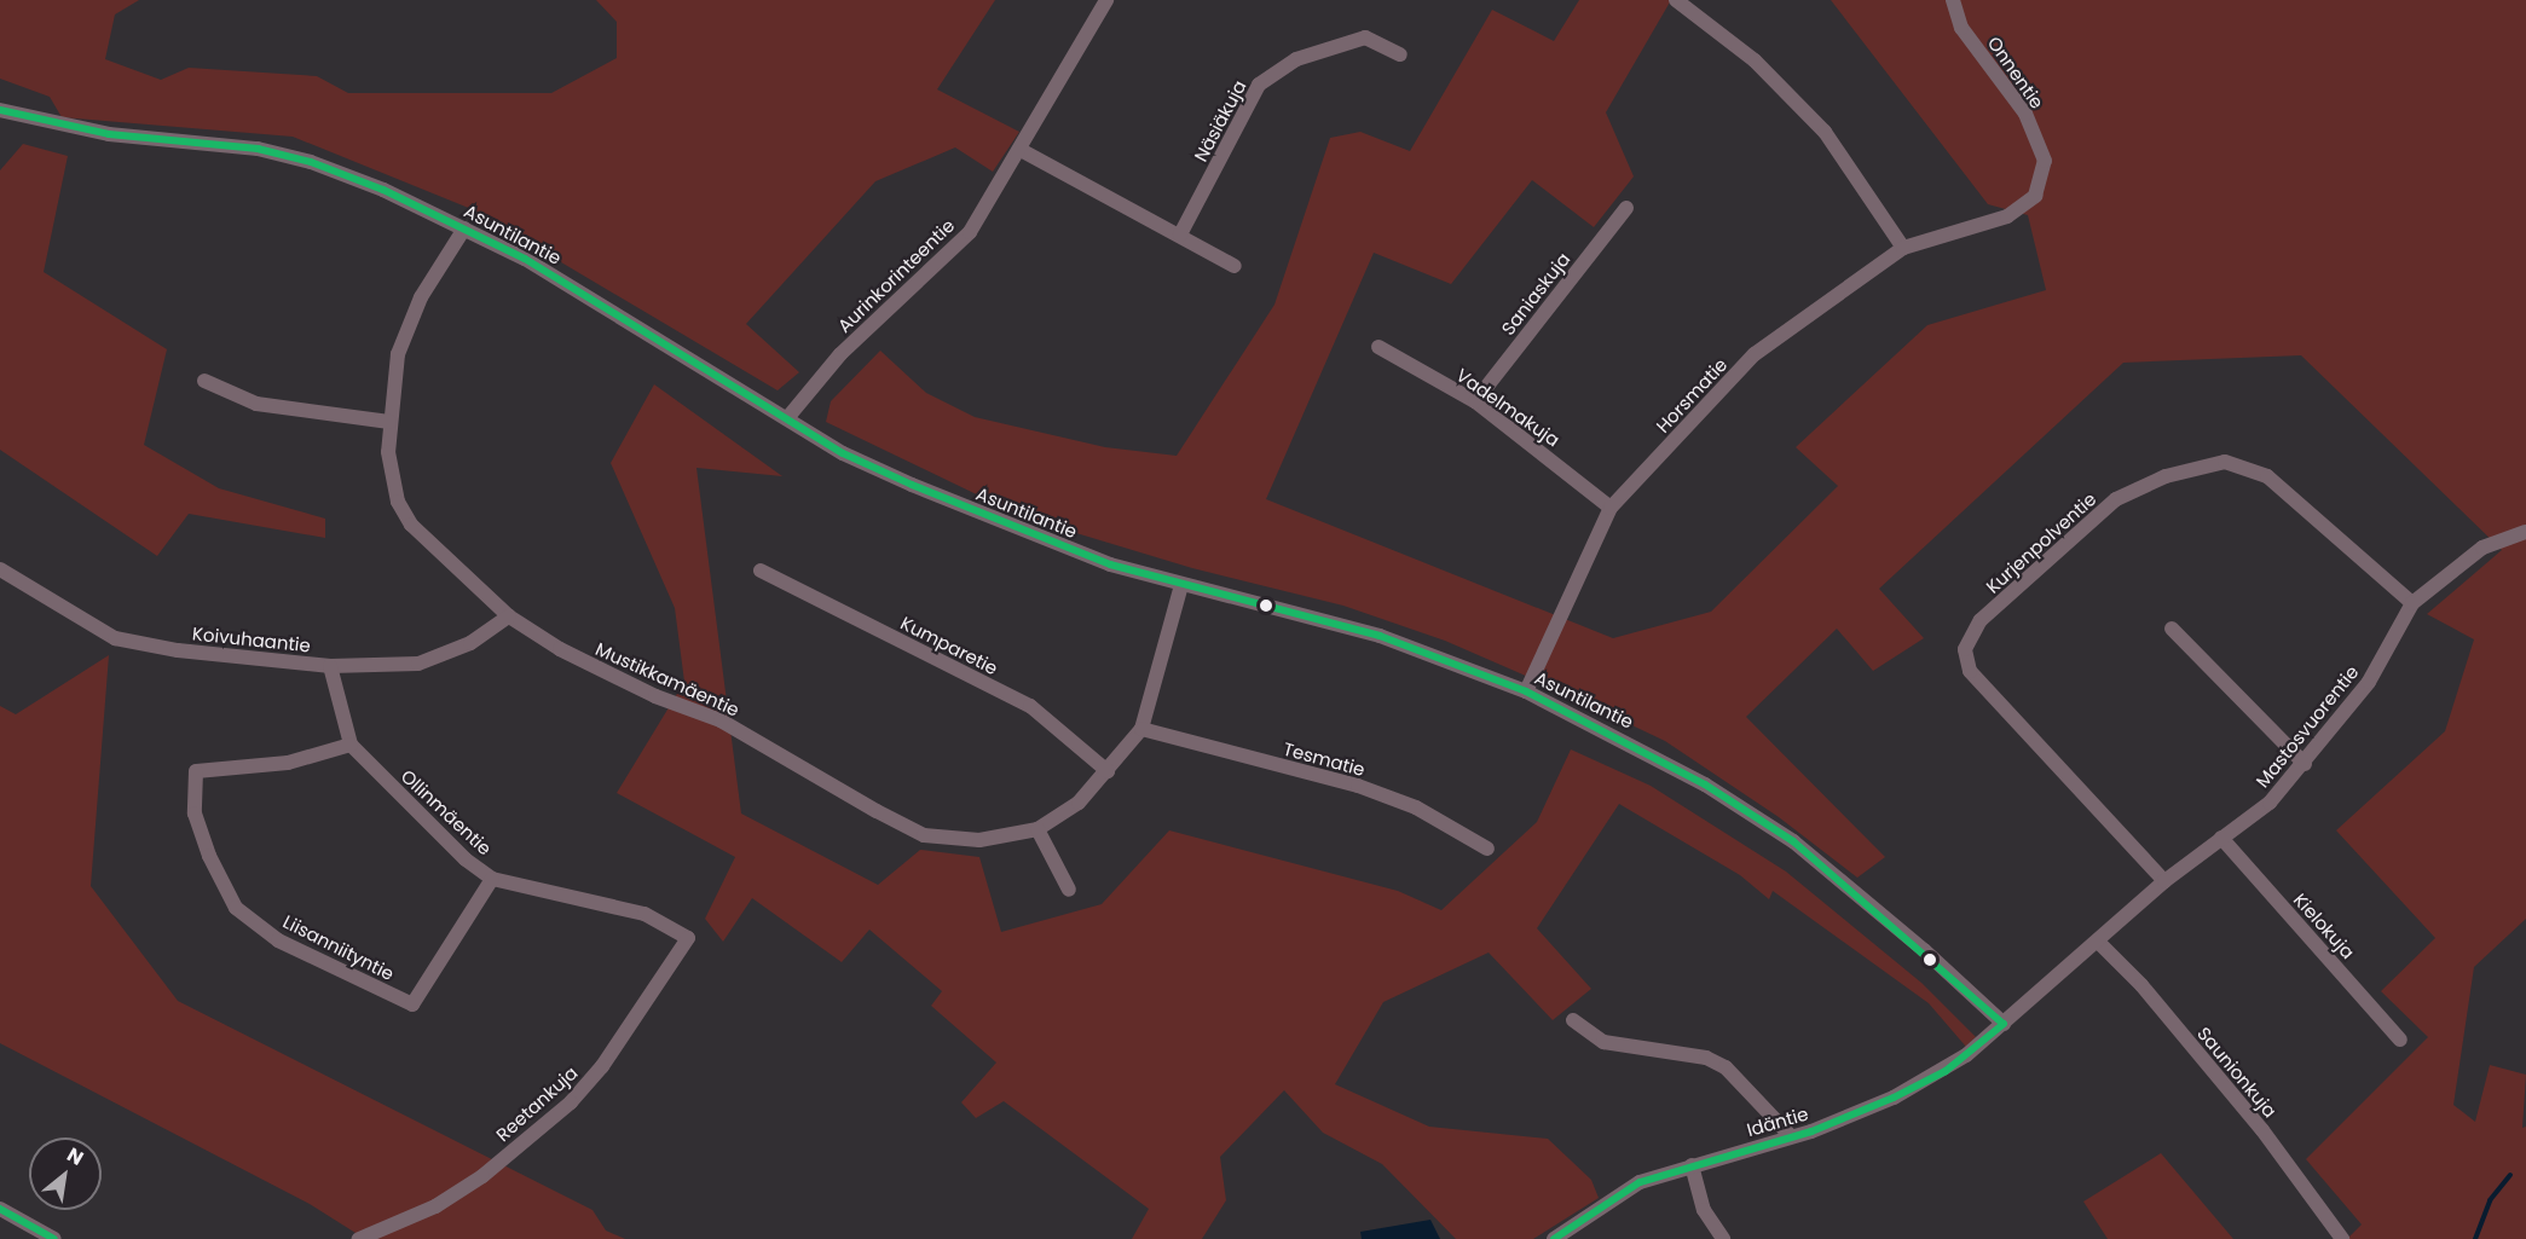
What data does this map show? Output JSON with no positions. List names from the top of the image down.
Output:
{
  "streets": {
    "street": [
      "Onnentie",
      "Näsiäkuja",
      "Asuntilantie",
      "Aurinkorinteentie",
      "Saniaskuja",
      "Horsmatie",
      "Vadelmakuja",
      "Kurjenpolventie",
      "Koivuhaantie",
      "Kumparetie",
      "Mustikkamäentie",
      "Mastosvuorentie",
      "Tesmatie",
      "Ollinmäentie",
      "Kielokuja",
      "Liisanniityntie",
      "Saunionkuja",
      "Reetankuja",
      "Idäntie"
    ]
  },
  "crossings": [
    ["Onnentie", "Horsmatie"],
    ["Asuntilantie", "Aurinkorinteentie"],
    ["Asuntilantie", "Horsmatie"],
    ["Asuntilantie", "Mustikkamäentie"],
    ["Asuntilantie", "Mastosvuorentie"],
    ["Asuntilantie", "Idäntie"],
    ["Saniaskuja", "Vadelmakuja"],
    ["Horsmatie", "Vadelmakuja"],
    ["Kurjenpolventie", "Mastosvuorentie"],
    ["Koivuhaantie", "Mustikkamäentie"],
    ["Koivuhaantie", "Ollinmäentie"],
    ["Kumparetie", "Mustikkamäentie"],
    ["Mustikkamäentie", "Tesmatie"],
    ["Mastosvuorentie", "Kielokuja"],
    ["Mastosvuorentie", "Saunionkuja"],
    ["Mastosvuorentie", "Idäntie"],
    ["Ollinmäentie", "Liisanniityntie"],
    ["Ollinmäentie", "Reetankuja"]
  ],
  "north": "top right"
}
